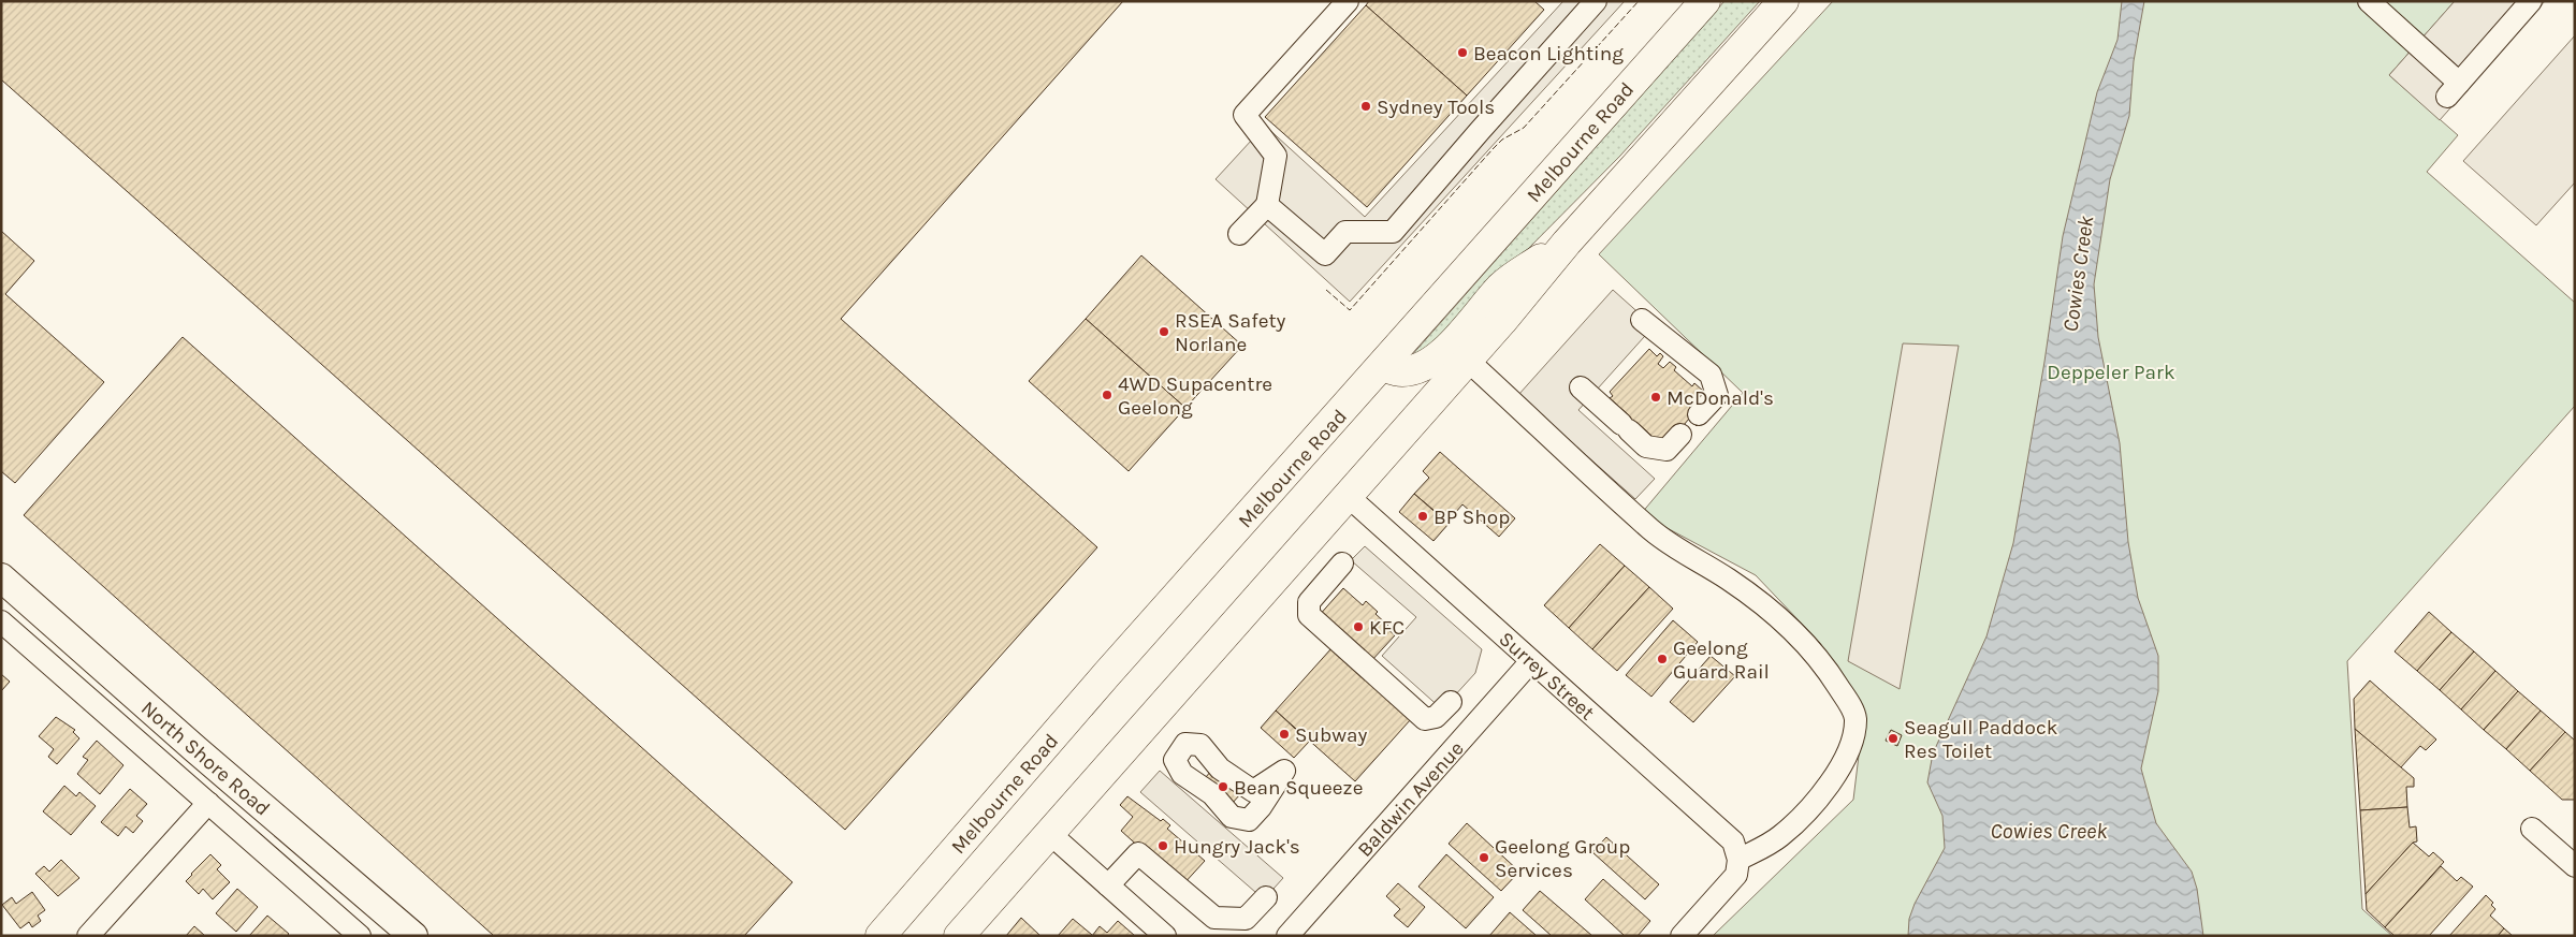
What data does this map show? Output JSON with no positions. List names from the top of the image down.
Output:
{
  "streets": {
    "highway": ["Melbourne Road"],
    "main road": ["North Shore Road"],
    "street": ["Surrey Street", "Baldwin Avenue"]
  },
  "crossings": [
    ["Surrey Street", "Baldwin Avenue"]
  ],
  "water": ["Cowies Creek"],
  "parks": ["Deppeler Park"],
  "places": [
    "Beacon Lighting",
    "Sydney Tools",
    "RSEA Safety Norlane",
    "4WD Supacentre Geelong",
    "McDonald's",
    "BP Shop",
    "KFC",
    "Geelong Guard Rail",
    "Subway",
    "Seagull Paddock Res Toilet",
    "Bean Squeeze",
    "Hungry Jack's",
    "Geelong Group Services"
  ]
}
